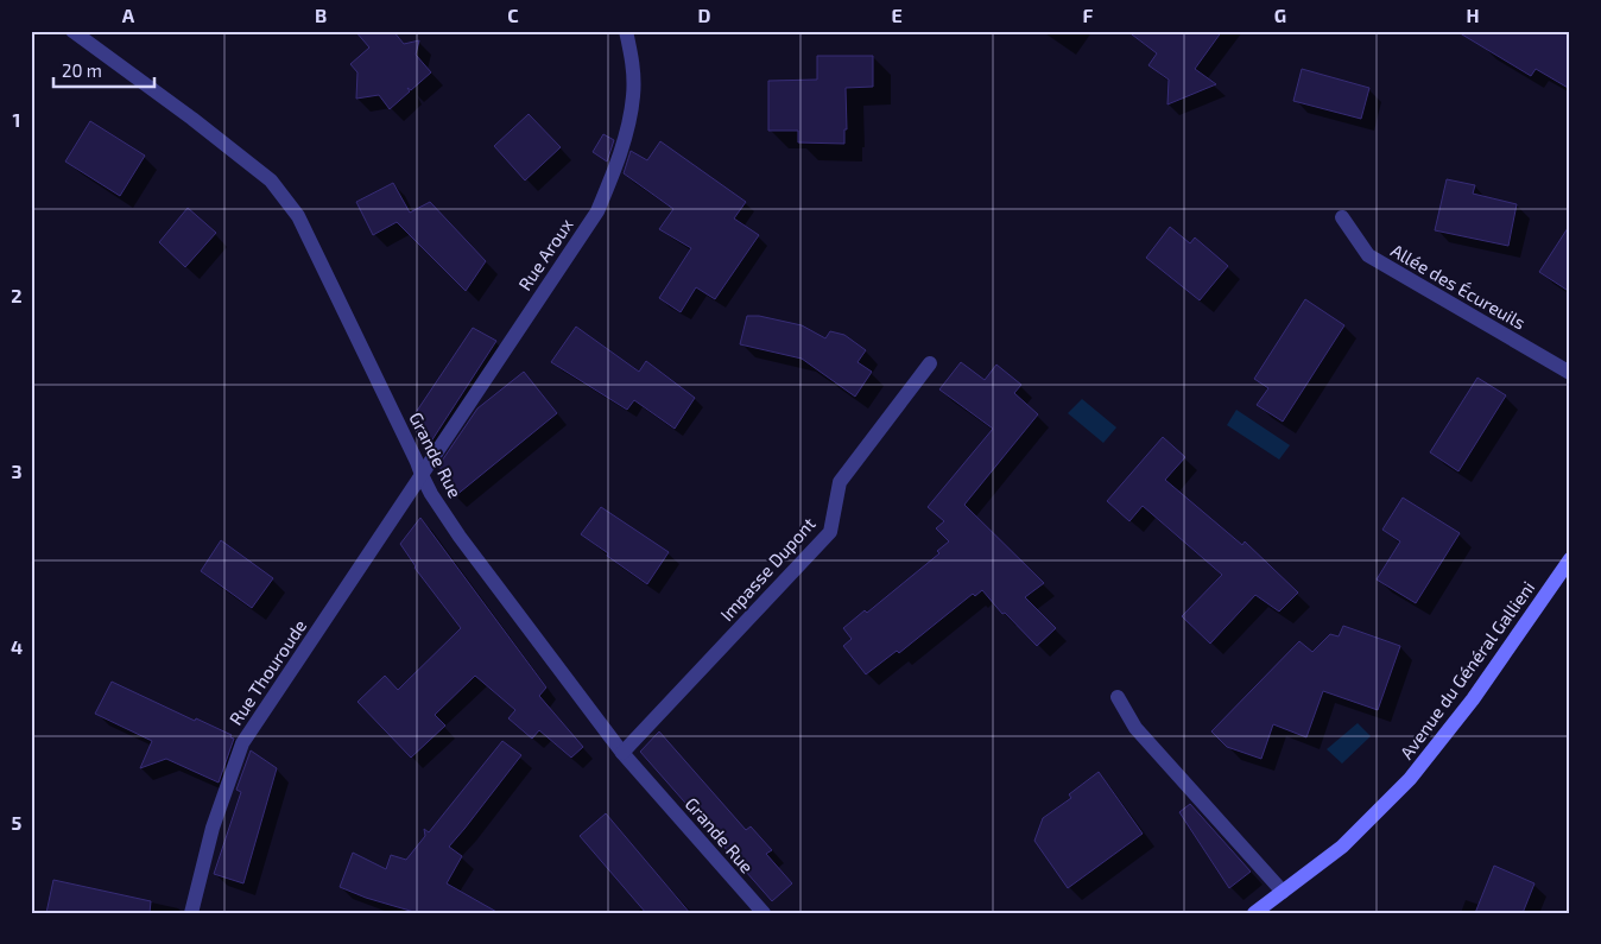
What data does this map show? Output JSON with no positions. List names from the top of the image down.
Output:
{
  "streets": {
    "street": [
      "Rue Aroux",
      "Allée des Écureuils",
      "Grande Rue",
      "Impasse Dupont",
      "Avenue du Général Gallieni",
      "Rue Thouroude"
    ]
  },
  "crossings": [
    ["Rue Aroux", "Grande Rue"],
    ["Rue Aroux", "Rue Thouroude"],
    ["Grande Rue", "Impasse Dupont"],
    ["Grande Rue", "Rue Thouroude"]
  ],
  "scale_bar": "20 m",
  "grid": {
    "columns": [
      "A",
      "B",
      "C",
      "D",
      "E",
      "F",
      "G",
      "H"
    ],
    "rows": [
      "1",
      "2",
      "3",
      "4",
      "5"
    ]
  }
}
